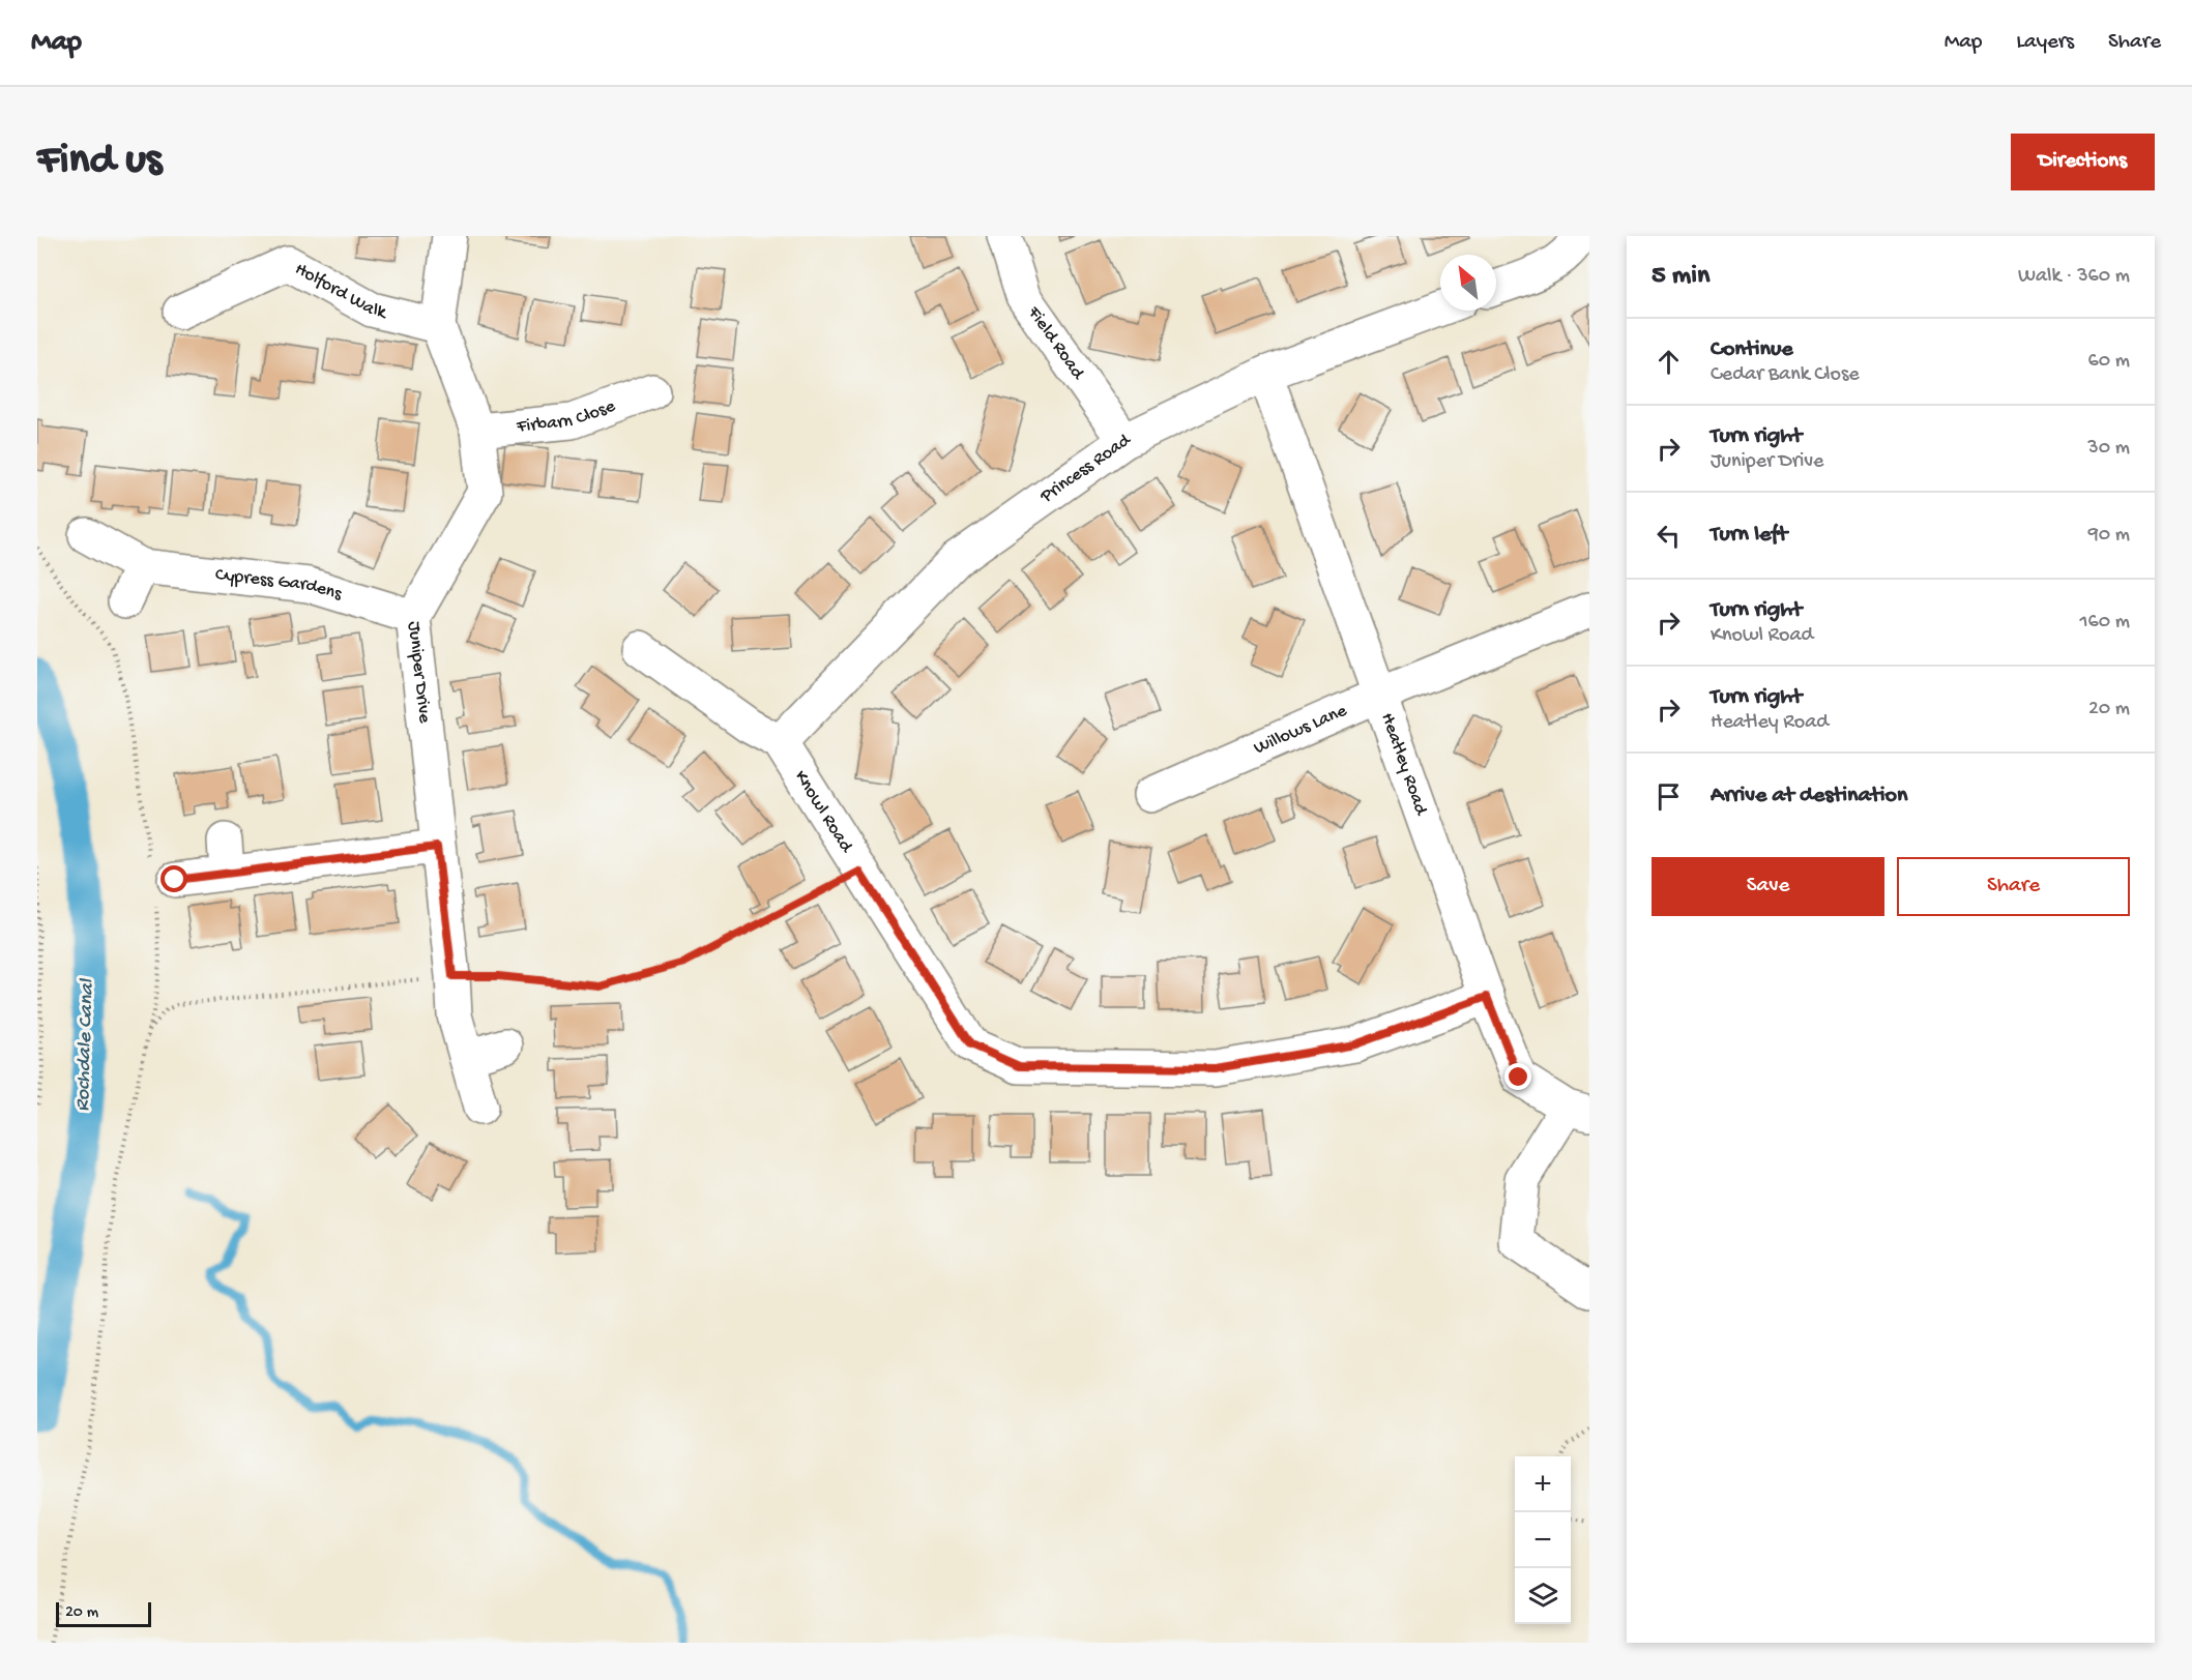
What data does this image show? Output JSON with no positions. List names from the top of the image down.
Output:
{
  "streets": {
    "street": [
      "Holford Walk",
      "Field Road",
      "Firbarn Close",
      "Princess Road",
      "Cypress Gardens",
      "Juniper Drive",
      "Willows Lane",
      "Heatley Road",
      "Knowl Road"
    ]
  },
  "crossings": [
    ["Holford Walk", "Juniper Drive"],
    ["Field Road", "Princess Road"],
    ["Firbarn Close", "Juniper Drive"],
    ["Princess Road", "Heatley Road"],
    ["Princess Road", "Knowl Road"],
    ["Cypress Gardens", "Juniper Drive"],
    ["Willows Lane", "Heatley Road"],
    ["Heatley Road", "Knowl Road"]
  ],
  "water": ["Rochdale Canal"],
  "scale_bar": "20 m",
  "north": "top left",
  "page": {
    "header": "Map",
    "nav": ["Map", "Layers", "Share"],
    "buttons": [
      "Directions",
      ["Save", "Share"]
    ],
    "title": "Find us",
    "heading": ["5 min", "Walk · 360 m"],
    "list": [
      ["Continue", "Cedar Bank Close", "60 m"],
      ["Turn right", "Juniper Drive", "30 m"],
      ["Turn left", "90 m"],
      ["Turn right", "Knowl Road", "160 m"],
      ["Turn right", "Heatley Road", "20 m"],
      "Arrive at destination"
    ],
    "map_buttons": ["+", "−"],
    "scale": "20 m"
  }
}
